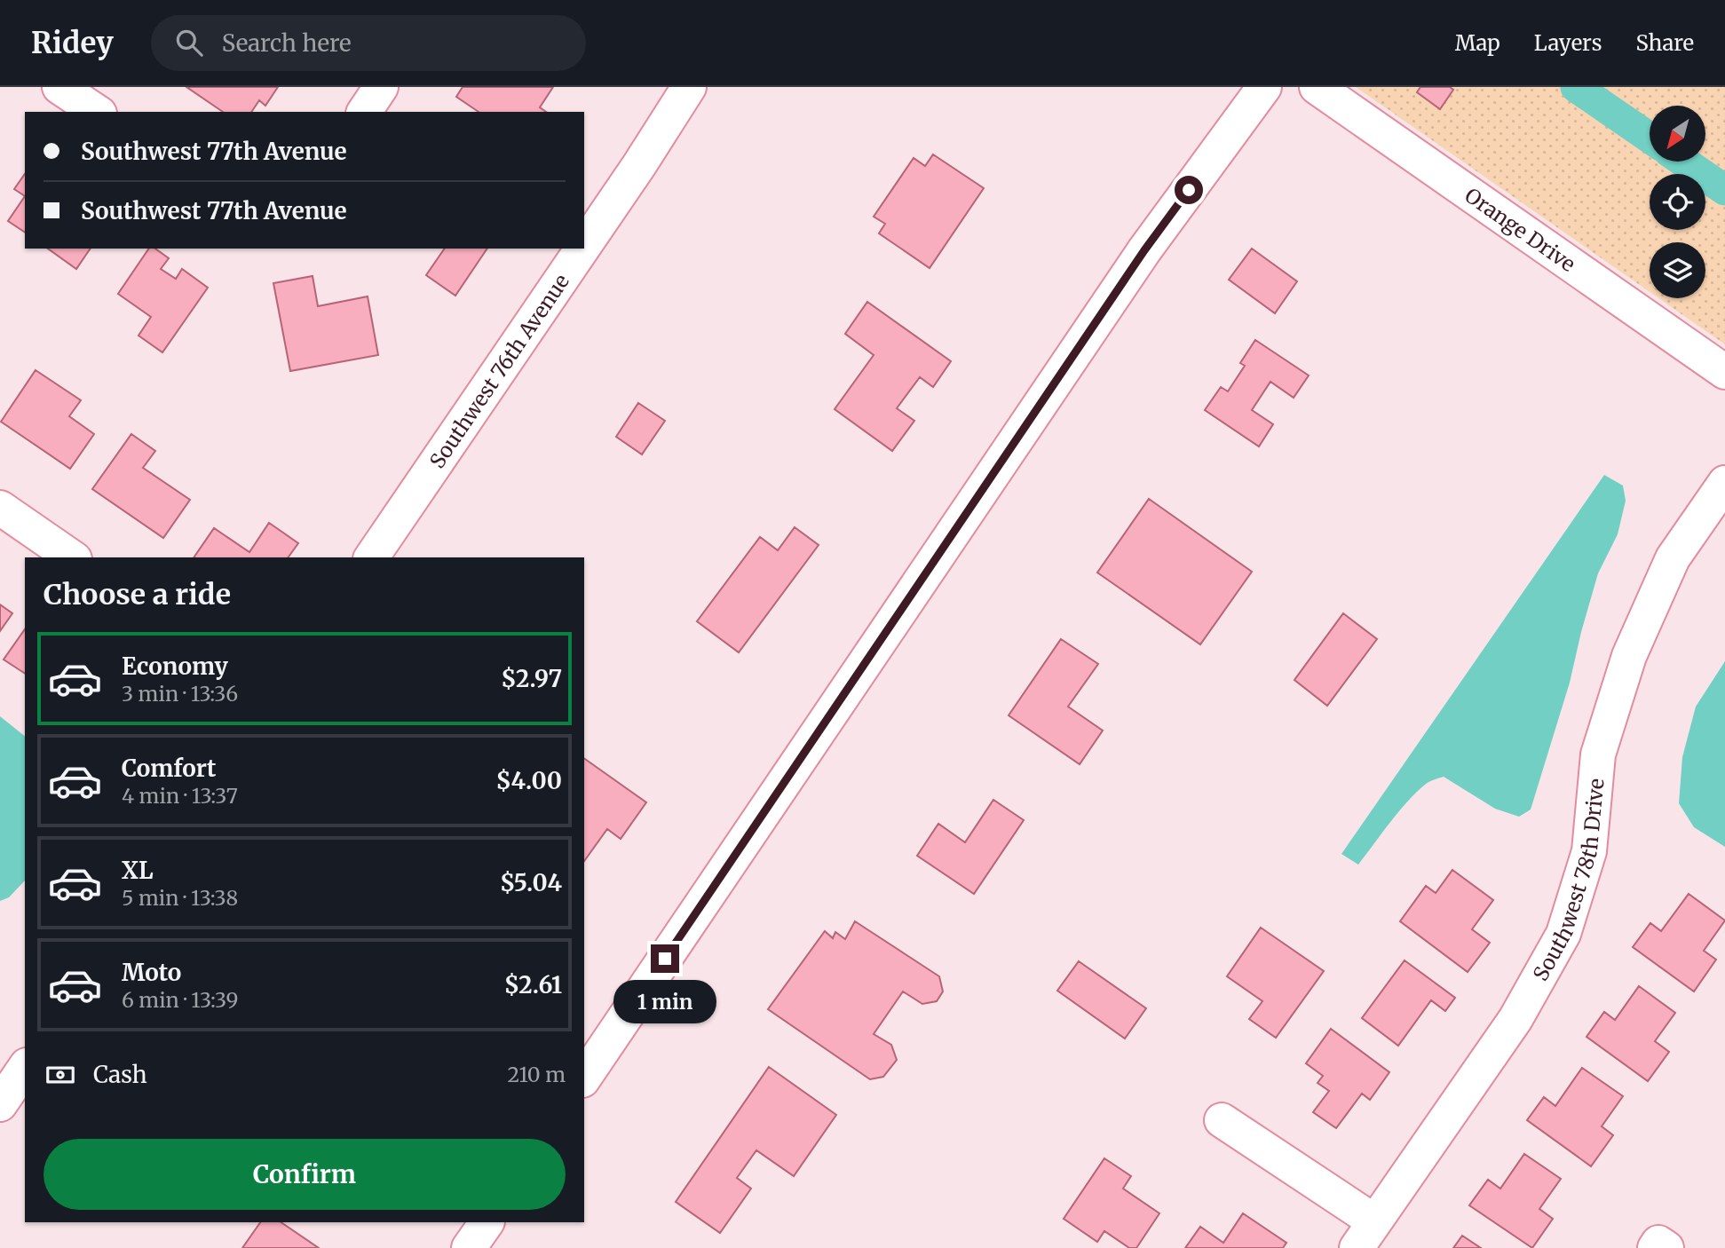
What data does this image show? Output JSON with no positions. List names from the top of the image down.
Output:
{
  "streets": {
    "street": ["Orange Drive", "Southwest 76th Avenue", "Southwest 78th Drive"]
  },
  "north": "bottom left",
  "page": {
    "header": "Ridey",
    "search": "Search here",
    "nav": ["Map", "Layers", "Share"],
    "banner": ["Southwest 77th Avenue", "Southwest 77th Avenue"],
    "heading": "Choose a ride",
    "list": [
      {
        "name": "Economy",
        "note": "3 min · 13:36",
        "value": "$2.97"
      },
      {
        "name": "Comfort",
        "note": "4 min · 13:37",
        "value": "$4.00"
      },
      {
        "name": "XL",
        "note": "5 min · 13:38",
        "value": "$5.04"
      },
      {
        "name": "Moto",
        "note": "6 min · 13:39",
        "value": "$2.61"
      }
    ],
    "bubble": "1 min",
    "pay": ["Cash", "210 m"],
    "buttons": "Confirm"
  }
}
